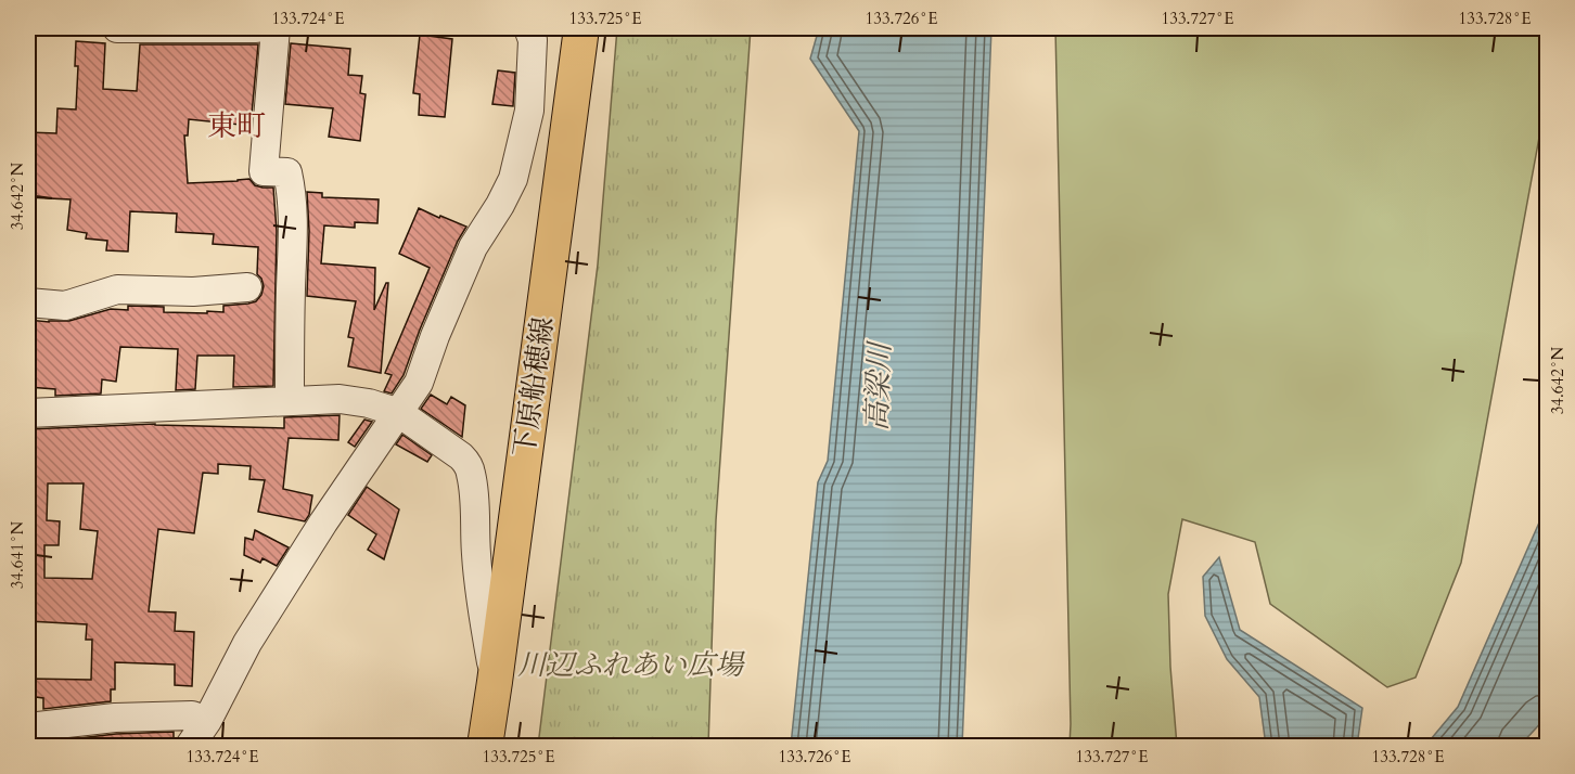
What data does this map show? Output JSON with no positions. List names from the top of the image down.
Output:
{
  "streets": {
    "main road": ["下原船穂線"]
  },
  "districts": ["東町"],
  "water": ["高梁川"],
  "parks": ["川辺ふれあい広場"],
  "coordinates": [
    "133.724°E",
    "133.725°E",
    "133.726°E",
    "133.727°E",
    "133.728°E",
    "34.642°N",
    "34.641°N"
  ]
}
